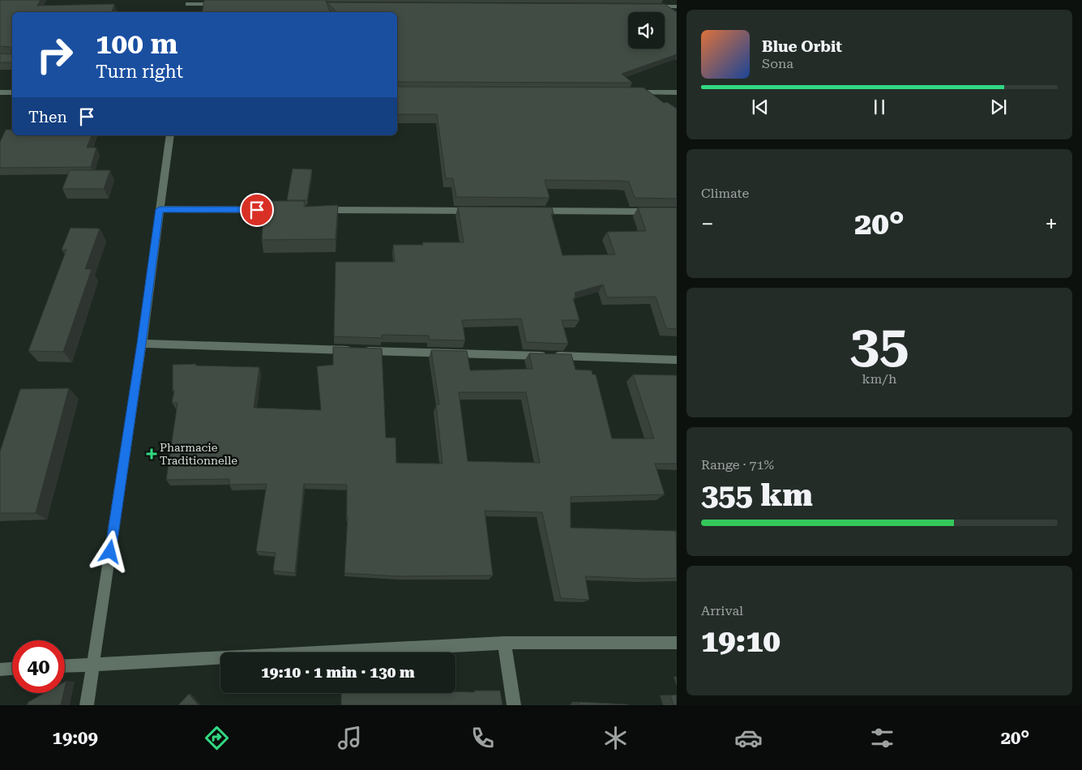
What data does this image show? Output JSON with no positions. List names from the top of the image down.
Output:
{
  "places": {
    "health": ["Pharmacie Traditionnelle"]
  },
  "page": {
    "turn": ["100 m", "Turn right"],
    "song": ["Blue Orbit", "Sona"],
    "then": "Then",
    "tile": [
      "Climate",
      ["35", "km/h"],
      ["Range · 71%", "355 km"],
      ["Arrival", "19:10"]
    ],
    "heat": ["−", "20°", "+"],
    "limit": "40",
    "trip": "19:10 · 1 min · 130 m",
    "tabs": ["19:09", "20°"]
  }
}
